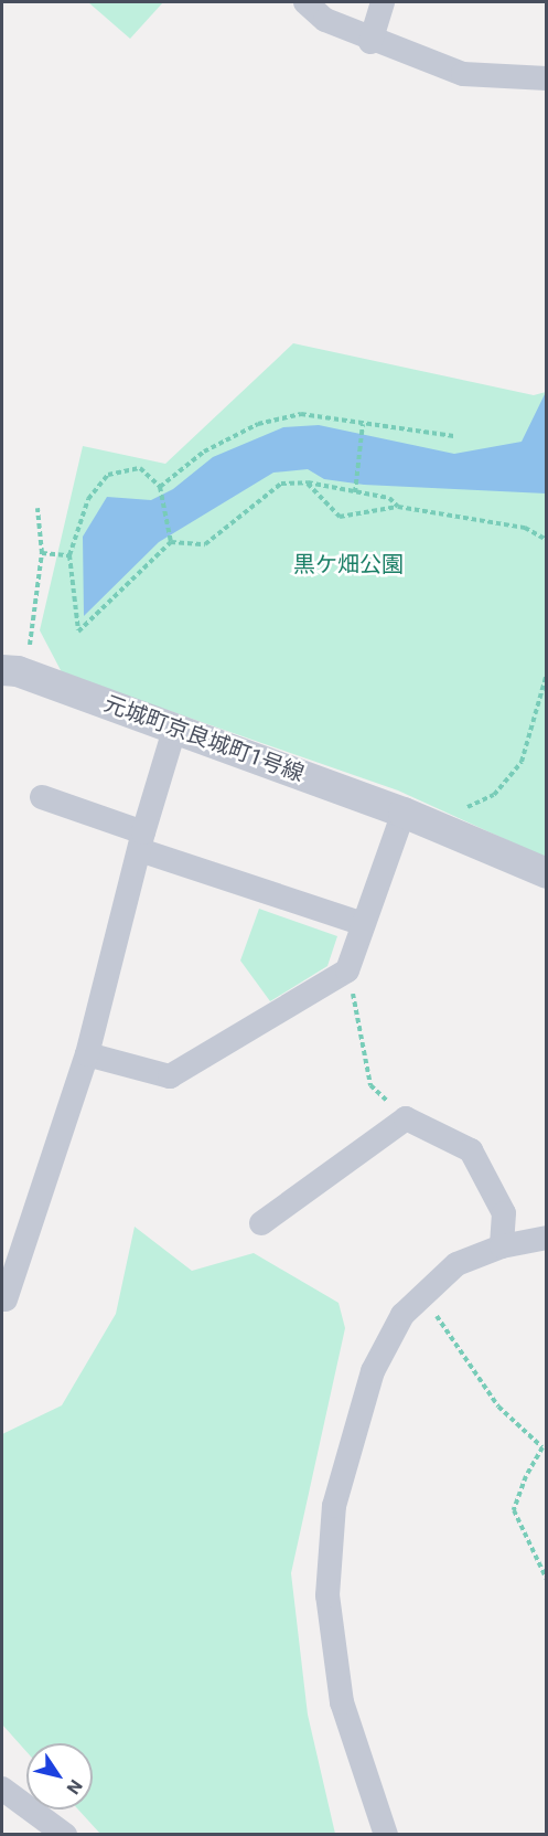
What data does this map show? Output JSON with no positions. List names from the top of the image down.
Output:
{
  "streets": {
    "street": ["元城町京良城町1号線"]
  },
  "parks": ["黒ケ畑公園"],
  "north": "bottom right"
}
